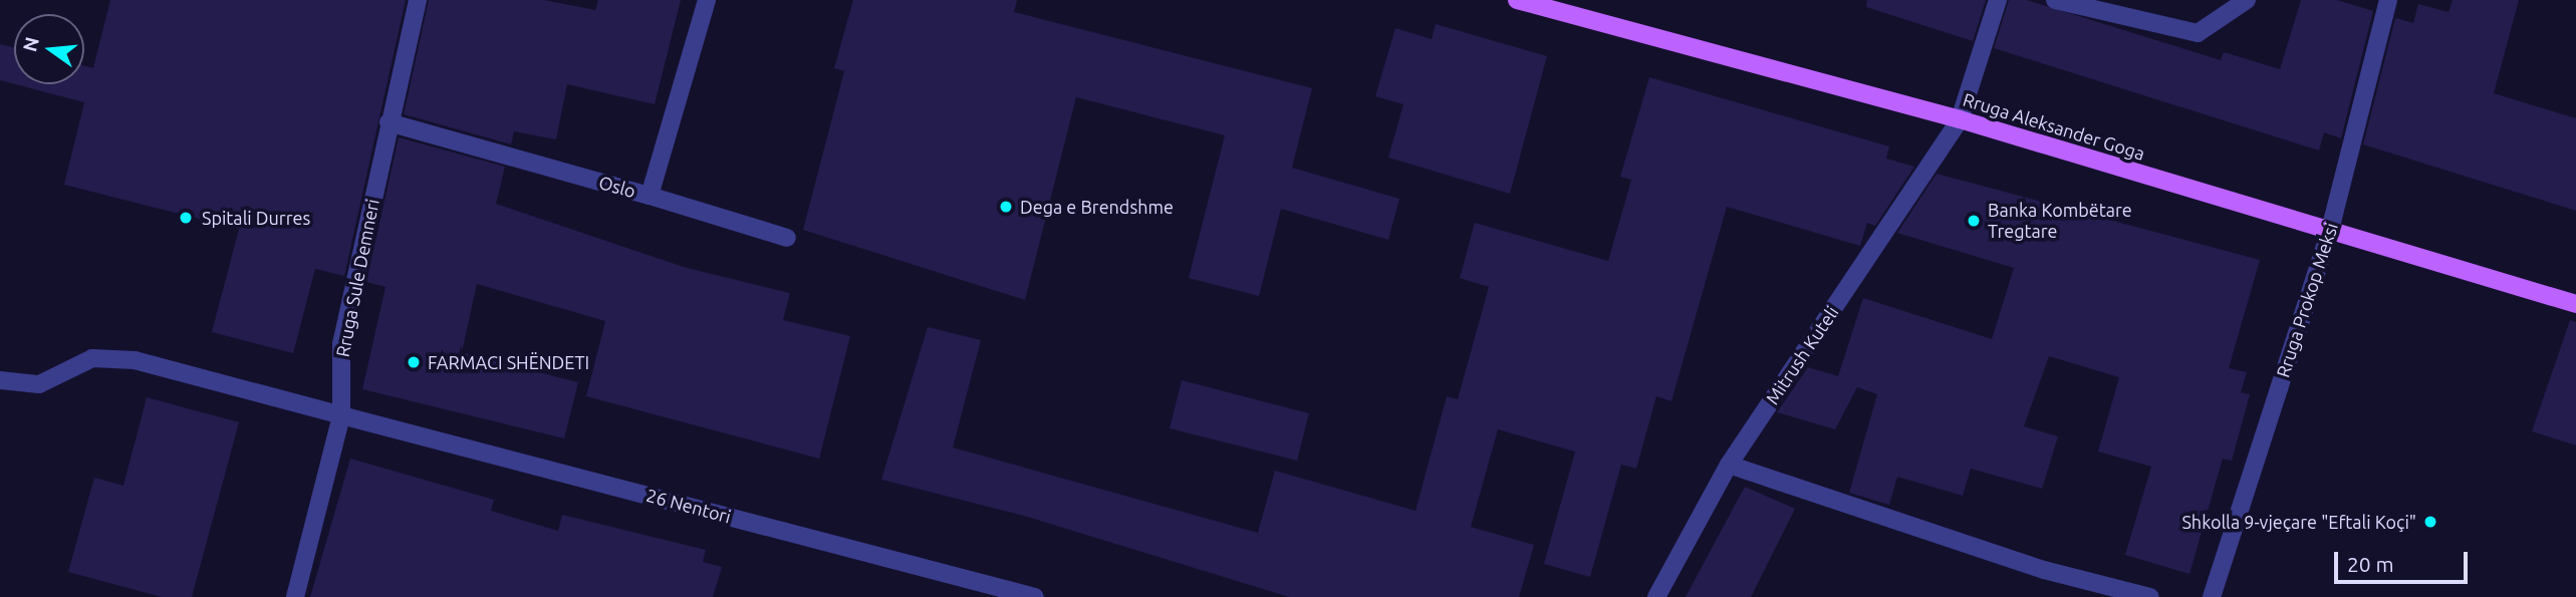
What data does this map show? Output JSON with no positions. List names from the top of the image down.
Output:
{
  "streets": {
    "main road": ["Rruga Aleksander Goga"],
    "street": [
      "Oslo",
      "Rruga Sule Demneri",
      "Rruga Prokop Meksi",
      "Mitrush Kuteli",
      "26 Nentori"
    ]
  },
  "crossings": [
    ["Rruga Aleksander Goga", "Rruga Prokop Meksi"],
    ["Rruga Aleksander Goga", "Mitrush Kuteli"],
    ["Oslo", "Rruga Sule Demneri"],
    ["Rruga Sule Demneri", "26 Nentori"]
  ],
  "places": [
    "Dega e Brendshme",
    "Spitali Durres",
    "Banka Kombëtare Tregtare",
    "FARMACI SHËNDETI",
    "Shkolla 9-vjeçare \"Eftali Koçi\""
  ],
  "scale_bar": "20 m",
  "north": "left"
}
